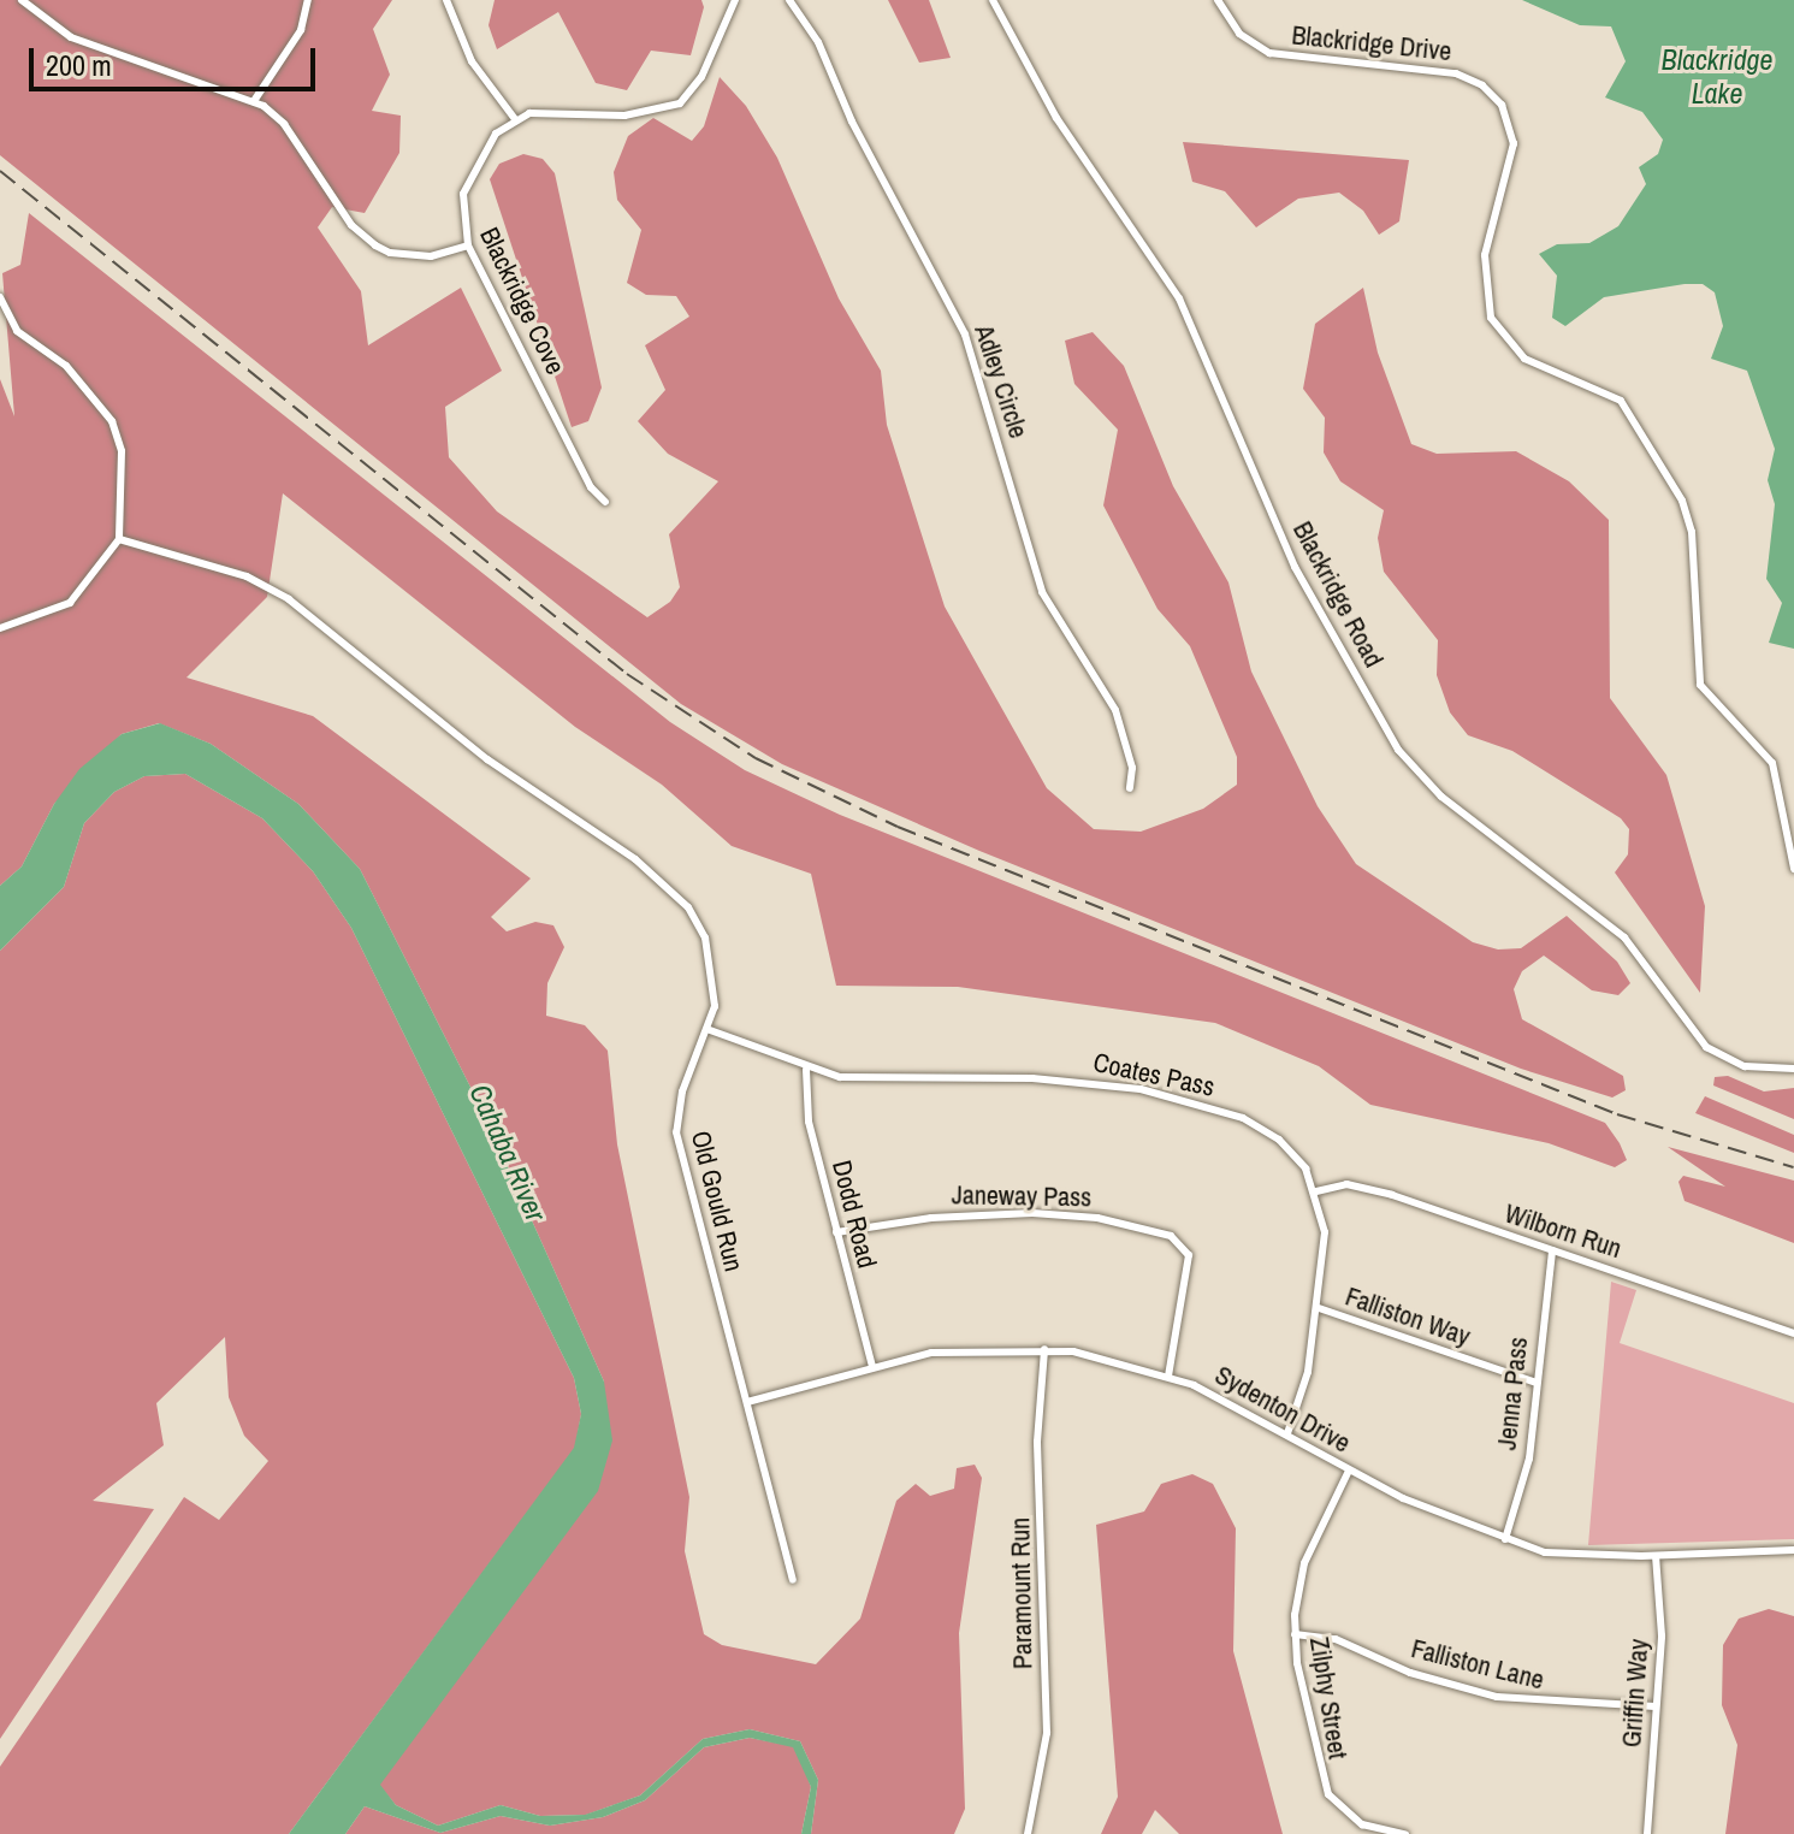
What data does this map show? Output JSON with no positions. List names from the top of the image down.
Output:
{
  "streets": {
    "street": [
      "Blackridge Drive",
      "Blackridge Cove",
      "Adley Circle",
      "Blackridge Road",
      "Coates Pass",
      "Janeway Pass",
      "Old Gould Run",
      "Dodd Road",
      "Wilborn Run",
      "Falliston Way",
      "Jenna Pass",
      "Sydenton Drive",
      "Paramount Run",
      "Falliston Lane",
      "Griffin Way",
      "Zilphy Street"
    ]
  },
  "crossings": [
    ["Coates Pass", "Old Gould Run"],
    ["Coates Pass", "Dodd Road"],
    ["Coates Pass", "Wilborn Run"],
    ["Coates Pass", "Falliston Way"],
    ["Coates Pass", "Sydenton Drive"],
    ["Janeway Pass", "Dodd Road"],
    ["Janeway Pass", "Sydenton Drive"],
    ["Old Gould Run", "Sydenton Drive"],
    ["Dodd Road", "Sydenton Drive"],
    ["Wilborn Run", "Jenna Pass"],
    ["Falliston Way", "Jenna Pass"],
    ["Jenna Pass", "Sydenton Drive"],
    ["Sydenton Drive", "Paramount Run"],
    ["Sydenton Drive", "Griffin Way"],
    ["Sydenton Drive", "Zilphy Street"],
    ["Falliston Lane", "Griffin Way"],
    ["Falliston Lane", "Zilphy Street"]
  ],
  "water": ["Blackridge Lake", "Cahaba River"],
  "scale_bar": "200 m"
}
